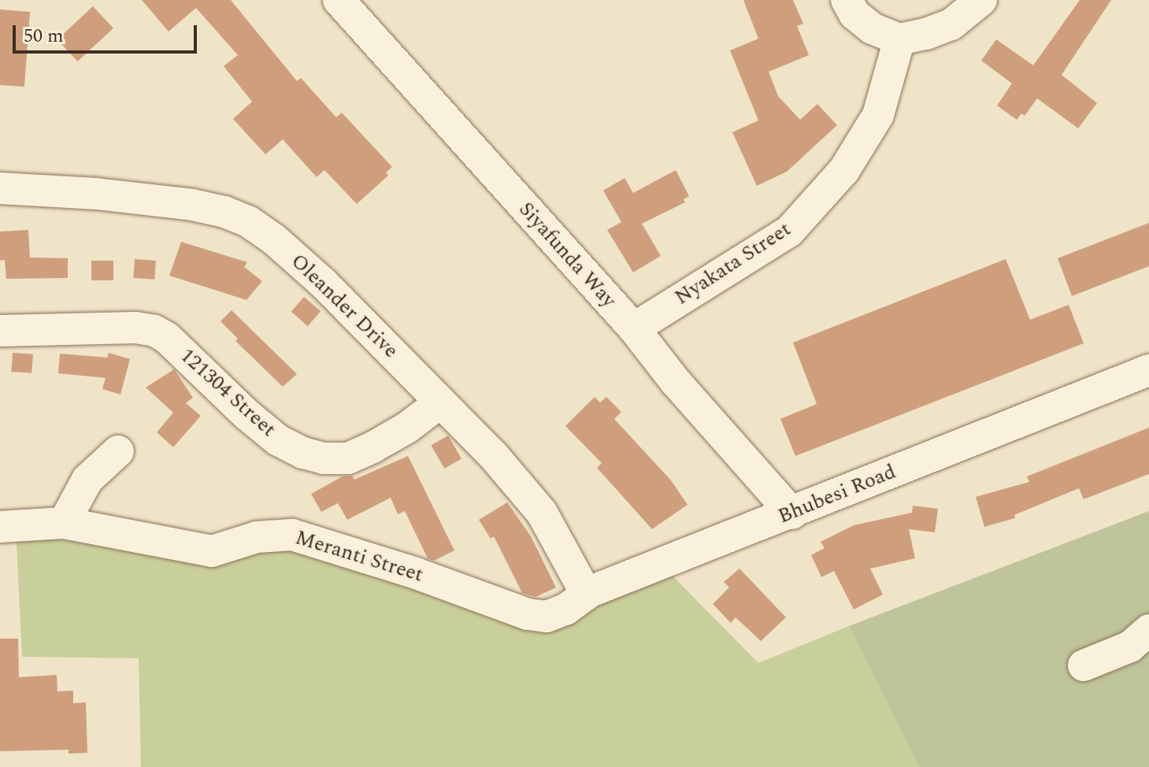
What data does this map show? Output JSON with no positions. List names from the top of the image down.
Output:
{
  "streets": {
    "street": [
      "Siyafunda Way",
      "Nyakata Street",
      "Oleander Drive",
      "121304 Street",
      "Bhubesi Road",
      "Meranti Street"
    ]
  },
  "crossings": [
    ["Siyafunda Way", "Nyakata Street"],
    ["Siyafunda Way", "Bhubesi Road"],
    ["Oleander Drive", "121304 Street"],
    ["Oleander Drive", "Bhubesi Road"],
    ["Bhubesi Road", "Meranti Street"]
  ],
  "scale_bar": "50 m"
}
